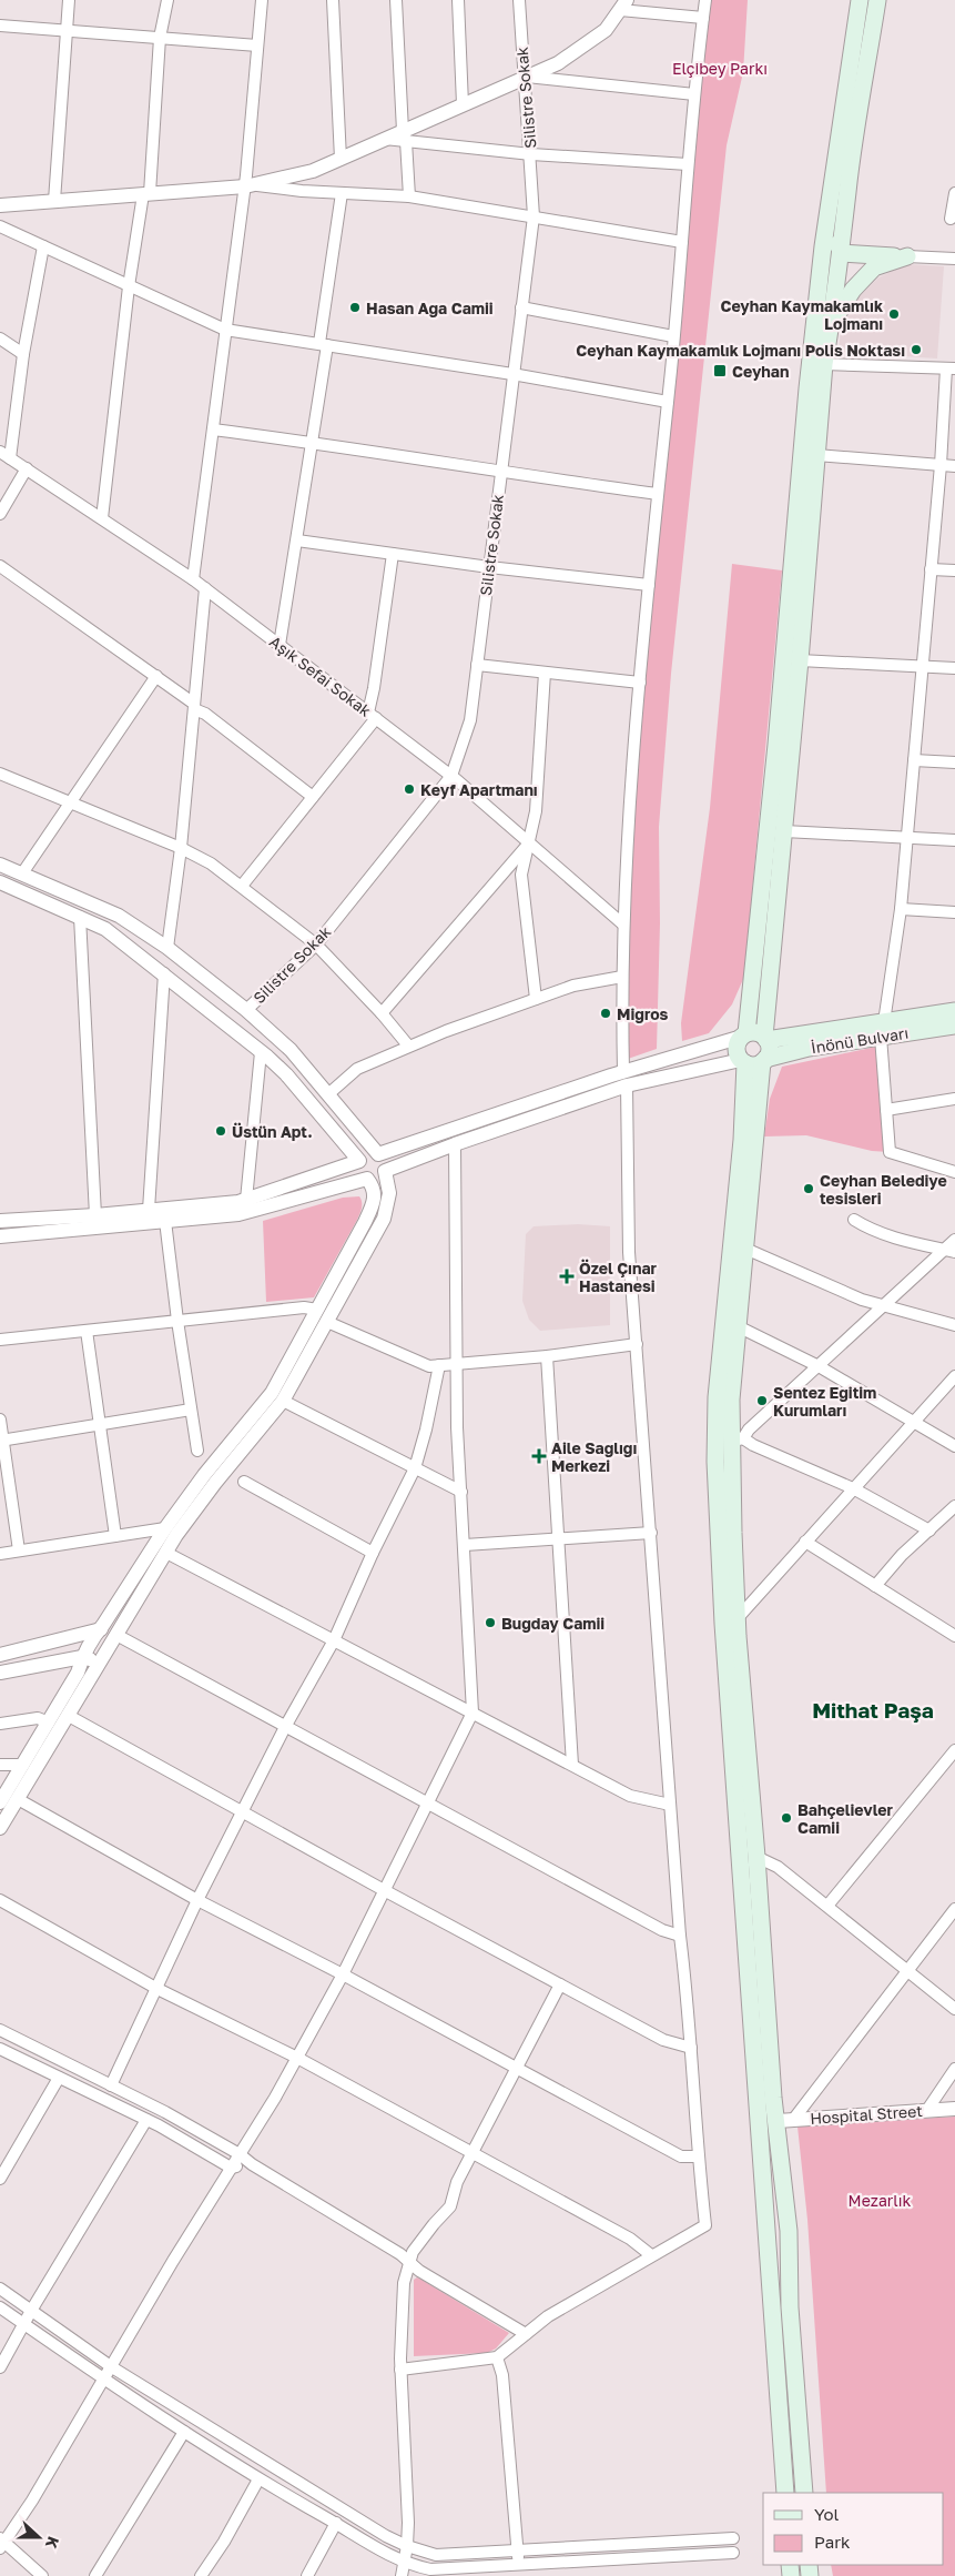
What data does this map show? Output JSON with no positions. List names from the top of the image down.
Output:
{
  "streets": {
    "main road": ["İnönü Bulvarı"],
    "street": ["Silistre Sokak", "Aşık Sefai Sokak", "Hospital Street"]
  },
  "crossings": [
    ["Silistre Sokak", "Aşık Sefai Sokak"]
  ],
  "districts": ["Mithat Paşa"],
  "parks": ["Elçibey Parkı", "Mezarlık"],
  "places": {
    "other": [
      "Hasan Ağa Camii",
      "Ceyhan Kaymakamlık Lojmanı",
      "Ceyhan Kaymakamlık Lojmanı Polis Noktası",
      "Keyf Apartmanı",
      "Migros",
      "Üstün Apt.",
      "Ceyhan Belediye tesisleri",
      "Sentez Eğitim Kurumları",
      "Buğday Camii",
      "Bahçelievler Camii"
    ],
    "transit": ["Ceyhan"],
    "health": ["Özel Çınar Hastanesi", "Aile Saglıgı Merkezi"]
  },
  "legend": ["Yol", "Park"],
  "north": "right"
}
